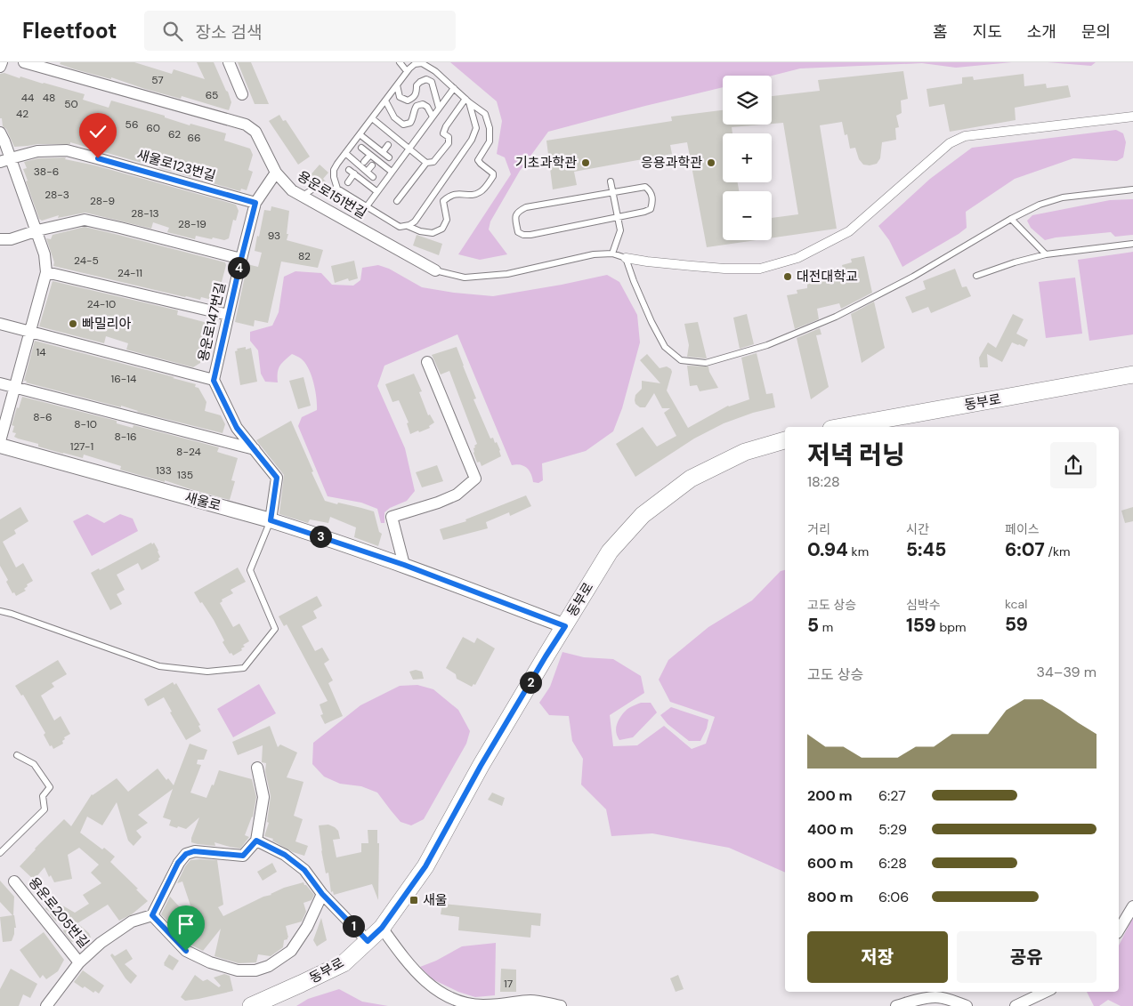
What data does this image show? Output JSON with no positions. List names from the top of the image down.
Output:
{
  "streets": {
    "main road": ["동부로"],
    "street": [
      "새울로123번길",
      "용운로151번길",
      "용운로147번길",
      "새울로",
      "용운로205번길"
    ]
  },
  "crossings": [
    ["새울로123번길", "용운로147번길"],
    ["용운로151번길", "용운로147번길"],
    ["용운로147번길", "새울로"],
    ["동부로", "새울로"]
  ],
  "places": {
    "other": [
      "기초과학관",
      "응용과학관",
      "대전대학교",
      "빠밀리아"
    ],
    "transit": ["새울"]
  },
  "house_numbers": [
    "57",
    "65",
    "44",
    "48",
    "50",
    "42",
    "56",
    "60",
    "62",
    "66",
    "38-6",
    "28-3",
    "28-9",
    "28-13",
    "28-19",
    "93",
    "82",
    "24-5",
    "24-11",
    "24-10",
    "14",
    "16-14",
    "8-6",
    "8-10",
    "8-16",
    "127-1",
    "8-24",
    "133",
    "135",
    "17"
  ],
  "page": {
    "header": "Fleetfoot",
    "search": "장소 검색",
    "nav": [
      "홈",
      "지도",
      "소개",
      "문의"
    ],
    "map_buttons": ["+", "−"],
    "pins": [
      "4",
      "3",
      "2",
      "1"
    ],
    "heading": ["저녁 러닝", "18:28"],
    "stats": [
      ["거리", "0.94 km"],
      ["시간", "5:45"],
      ["페이스", "6:07 /km"],
      ["고도 상승", "5 m"],
      ["심박수", "159 bpm"],
      ["kcal", "59"]
    ],
    "chart": ["고도 상승", "34–39 m"],
    "list": [
      {
        "name": "200 m",
        "note": "6:27"
      },
      {
        "name": "400 m",
        "note": "5:29"
      },
      {
        "name": "600 m",
        "note": "6:28"
      },
      {
        "name": "800 m",
        "note": "6:06"
      }
    ],
    "buttons": ["저장", "공유"]
  }
}
